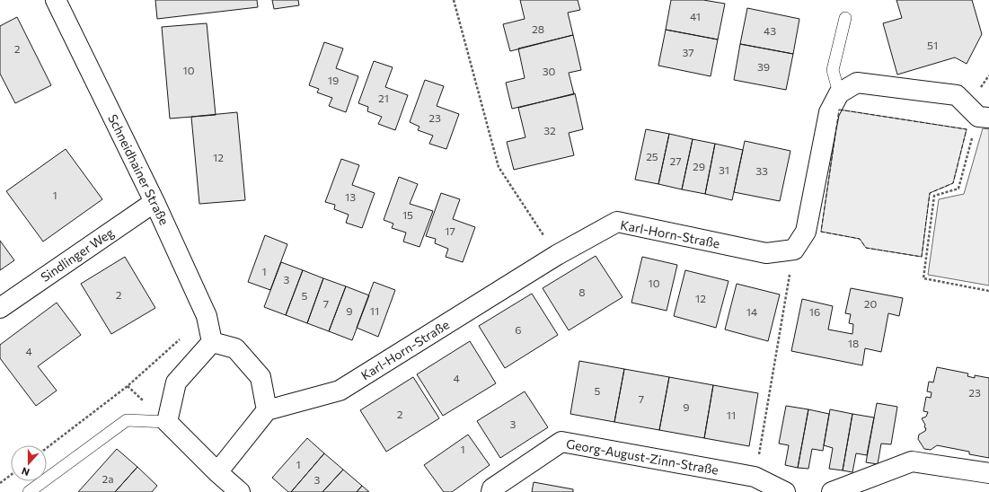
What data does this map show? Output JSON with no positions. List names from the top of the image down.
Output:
{
  "streets": {
    "street": [
      "Schneidhainer Straße",
      "Karl-Horn-Straße",
      "Sindlinger Weg",
      "Georg-August-Zinn-Straße"
    ]
  },
  "crossings": [
    ["Schneidhainer Straße", "Karl-Horn-Straße"],
    ["Schneidhainer Straße", "Sindlinger Weg"]
  ],
  "house_numbers": [
    "41",
    "28",
    "43",
    "51",
    "2",
    "37",
    "39",
    "10",
    "30",
    "19",
    "21",
    "23",
    "32",
    "25",
    "12",
    "27",
    "29",
    "31",
    "33",
    "1",
    "13",
    "15",
    "17",
    "1",
    "3",
    "10",
    "8",
    "2",
    "5",
    "12",
    "7",
    "20",
    "9",
    "11",
    "14",
    "16",
    "6",
    "18",
    "4",
    "4",
    "5",
    "23",
    "7",
    "9",
    "2",
    "11",
    "3",
    "1",
    "1",
    "2a",
    "3"
  ],
  "north": "bottom"
}
